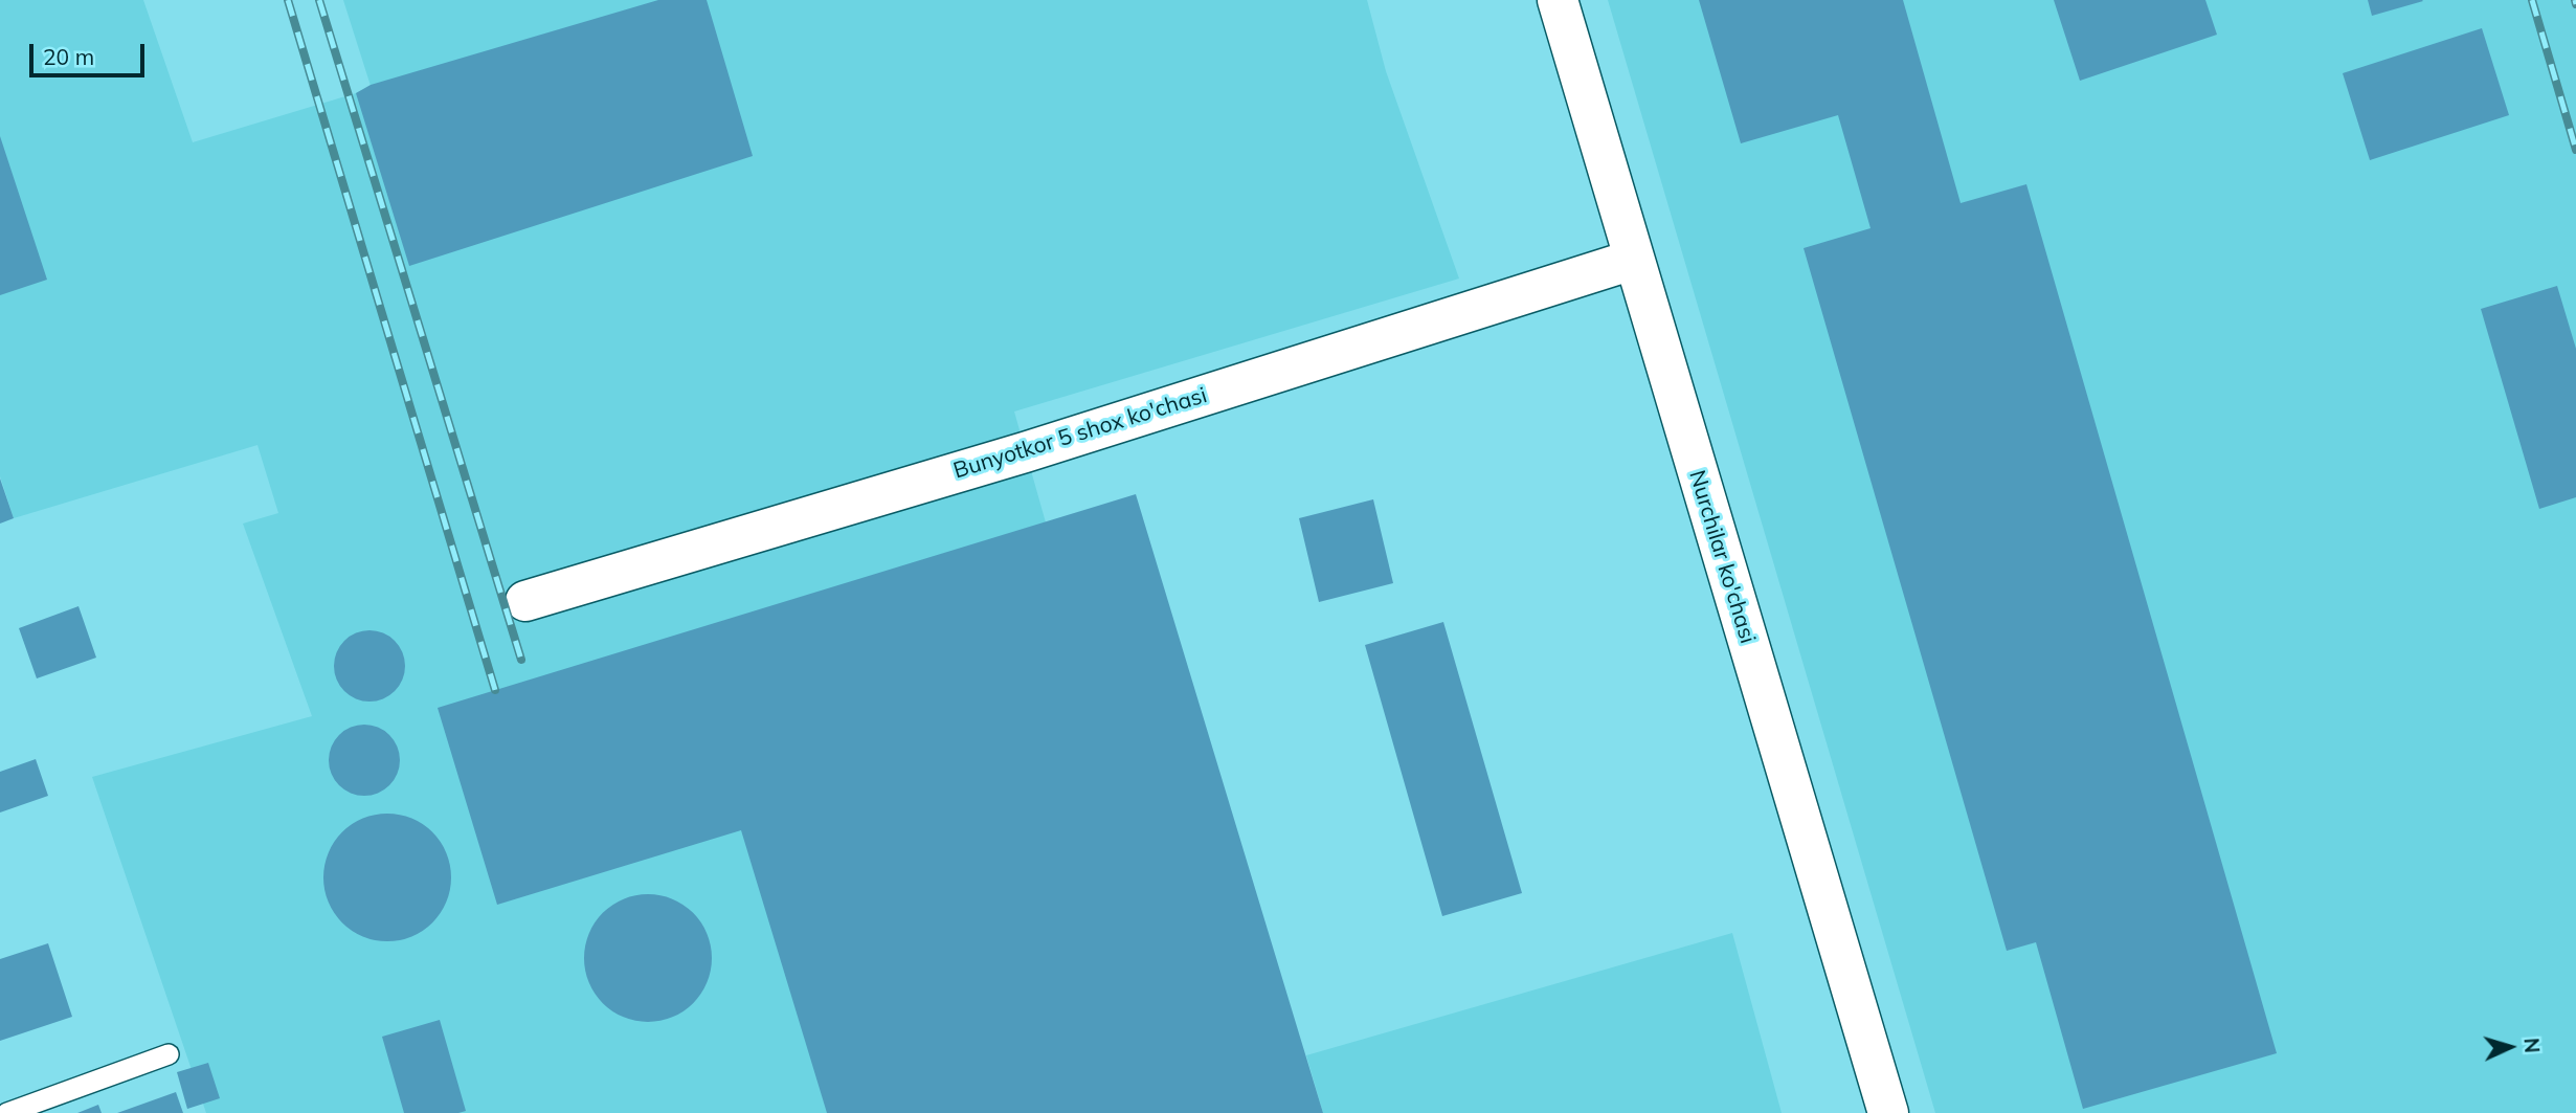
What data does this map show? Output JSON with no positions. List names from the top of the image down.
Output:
{
  "streets": {
    "street": ["Bunyotkor 5 shox ko'chasi", "Nurchilar ko'chasi"]
  },
  "crossings": [
    ["Bunyotkor 5 shox ko'chasi", "Nurchilar ko'chasi"]
  ],
  "scale_bar": "20 m",
  "north": "right"
}
